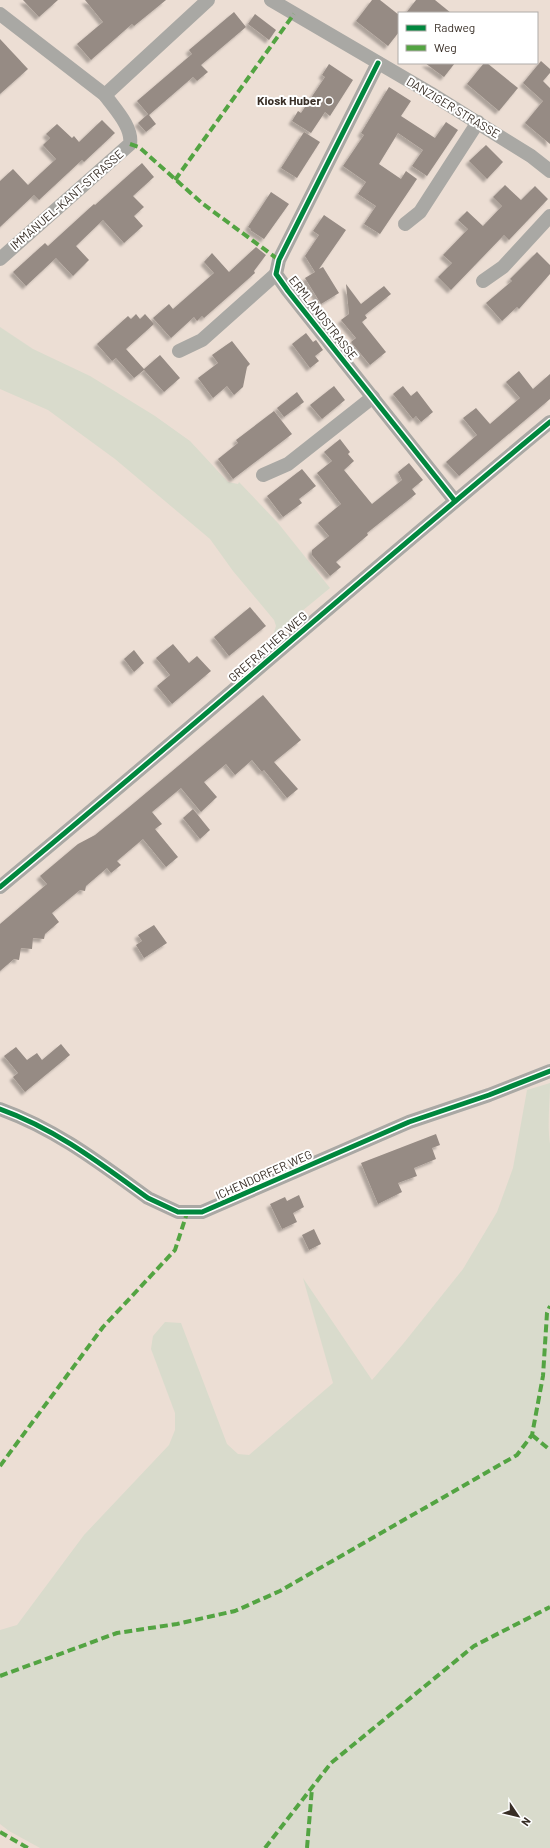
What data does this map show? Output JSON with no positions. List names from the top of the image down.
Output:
{
  "streets": {
    "street": [
      "DANZIGER STRASSE",
      "IMMANUEL-KANT-STRASSE",
      "ERMLANDSTRASSE",
      "GREFRATHER WEG",
      "ICHENDORFER WEG"
    ]
  },
  "crossings": [
    ["DANZIGER STRASSE", "ERMLANDSTRASSE"],
    ["ERMLANDSTRASSE", "GREFRATHER WEG"]
  ],
  "places": ["Kiosk Huber"],
  "legend": ["Radweg", "Weg"],
  "north": "bottom right"
}
